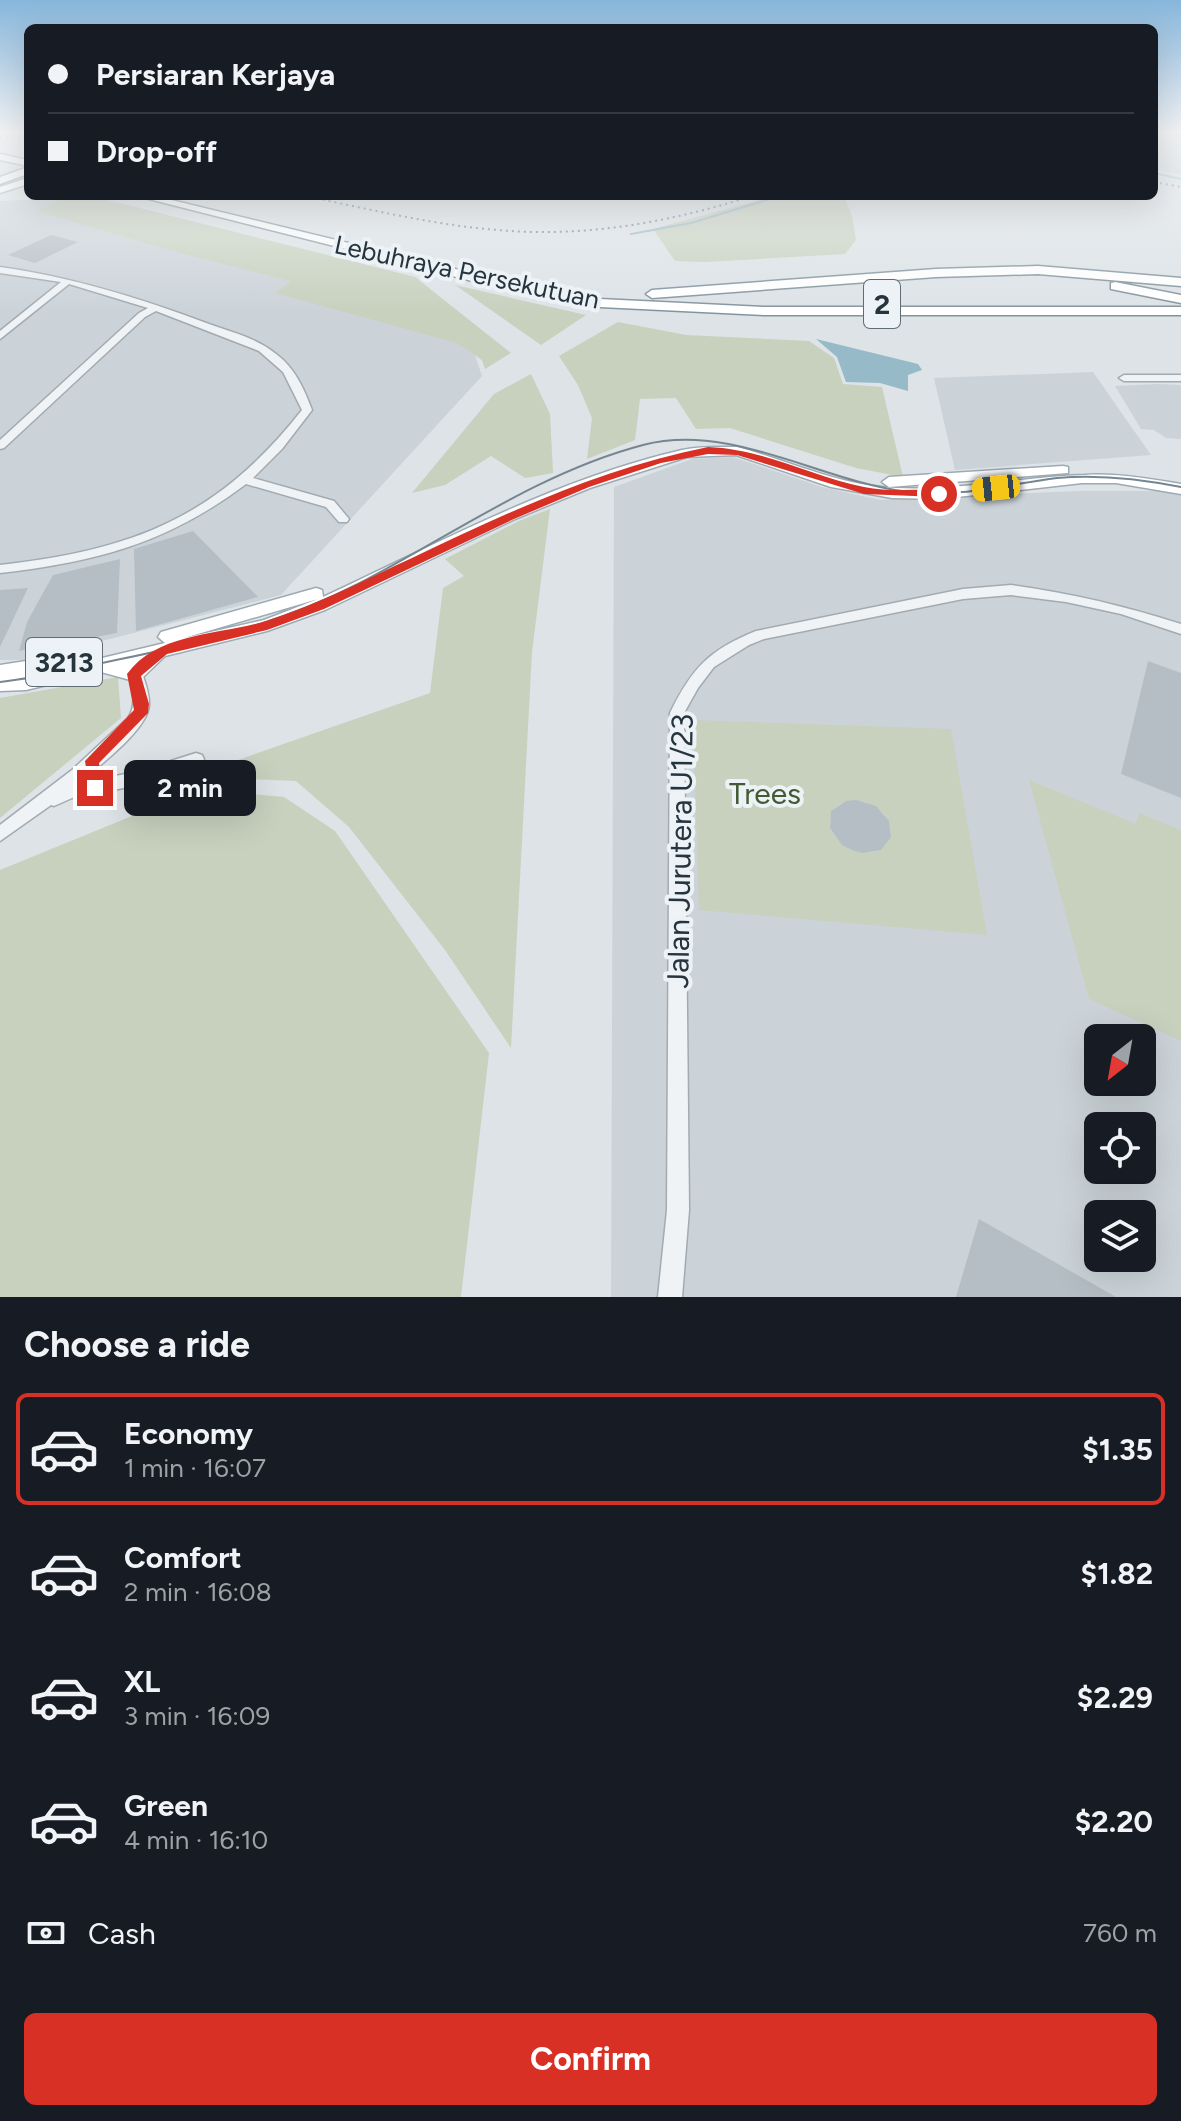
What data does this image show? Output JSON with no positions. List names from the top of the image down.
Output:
{
  "streets": {
    "highway": ["Lebuhraya Persekutuan", "2"],
    "main road": ["3213"],
    "street": ["Jalan Jurutera U1/23"]
  },
  "parks": ["Trees"],
  "north": "bottom left",
  "page": {
    "banner": ["Persiaran Kerjaya", "Drop-off"],
    "bubble": "2 min",
    "heading": "Choose a ride",
    "list": [
      {
        "name": "Economy",
        "note": "1 min · 16:07",
        "value": "$1.35"
      },
      {
        "name": "Comfort",
        "note": "2 min · 16:08",
        "value": "$1.82"
      },
      {
        "name": "XL",
        "note": "3 min · 16:09",
        "value": "$2.29"
      },
      {
        "name": "Green",
        "note": "4 min · 16:10",
        "value": "$2.20"
      }
    ],
    "pay": ["Cash", "760 m"],
    "buttons": "Confirm"
  }
}
